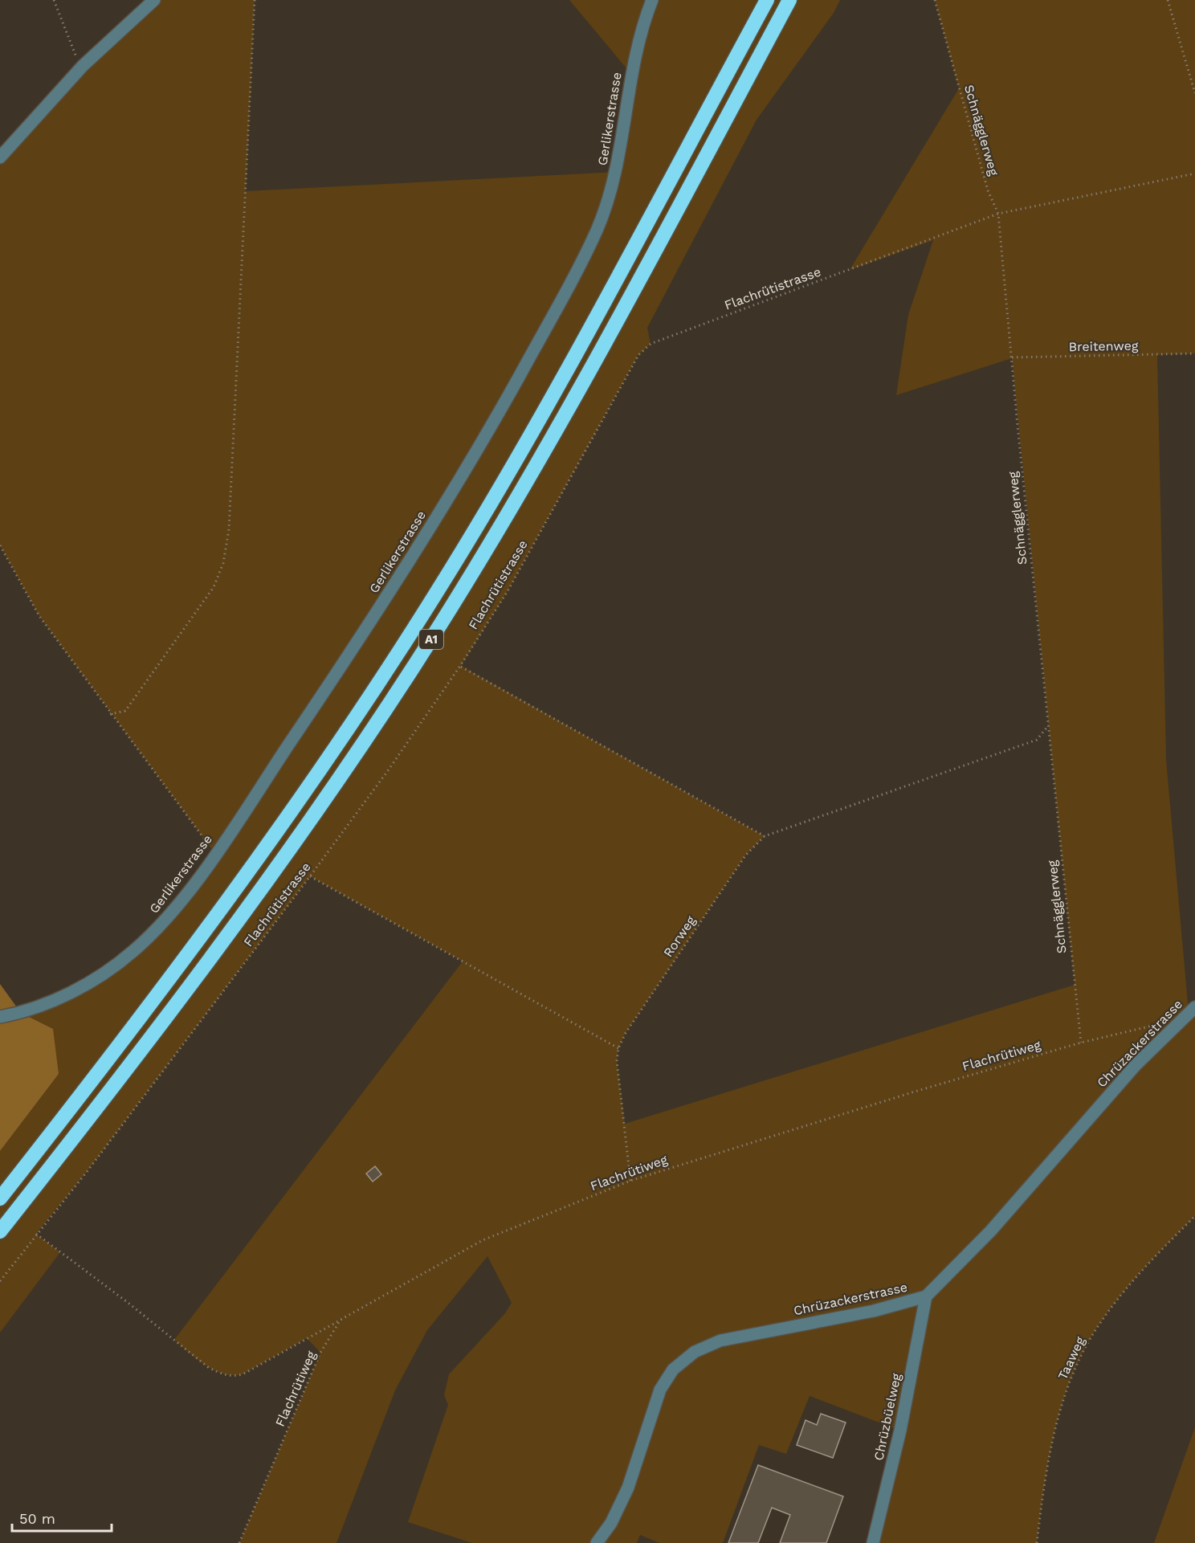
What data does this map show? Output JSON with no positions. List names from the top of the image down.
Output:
{
  "streets": {
    "highway": ["A1"],
    "street": ["Gerlikerstrasse", "Chrüzackerstrasse", "Chrüzbüelweg"],
    "path": [
      "Schnägglerweg",
      "Flachrütistrasse",
      "Breitenweg",
      "Rorweg",
      "Flachrütiweg",
      "Taaweg"
    ]
  },
  "crossings": [
    ["Schnägglerweg", "Flachrütistrasse"],
    ["Schnägglerweg", "Breitenweg"],
    ["Schnägglerweg", "Flachrütiweg"],
    ["Chrüzackerstrasse", "Flachrütiweg"],
    ["Chrüzackerstrasse", "Chrüzbüelweg"]
  ],
  "scale_bar": "50 m"
}
